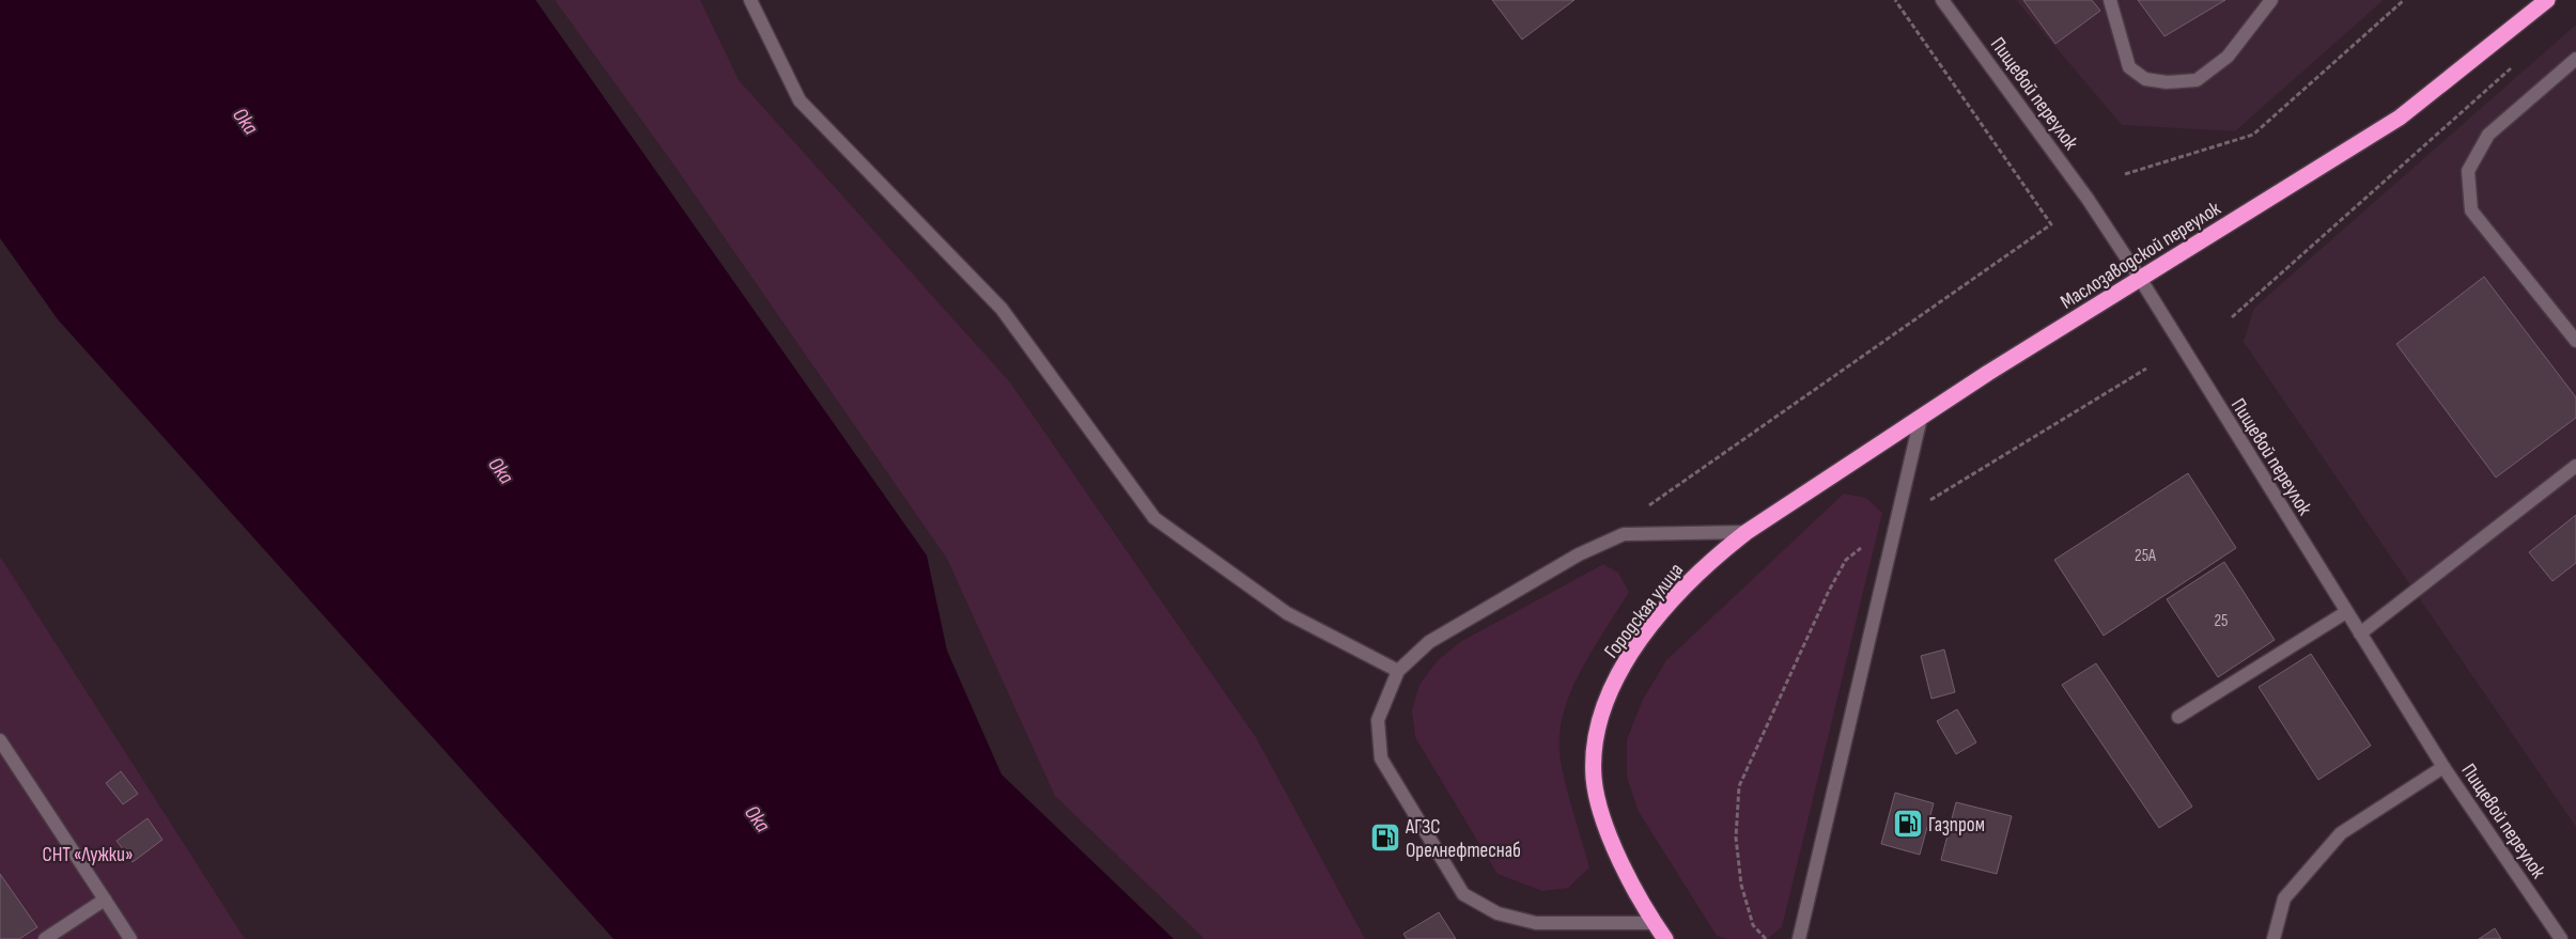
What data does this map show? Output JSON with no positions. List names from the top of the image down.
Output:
{
  "streets": {
    "highway": ["Маслозаводской переулок", "Городская улица"],
    "street": ["Пищевой переулок"]
  },
  "crossings": [
    ["Пищевой переулок", "Маслозаводской переулок"],
    ["Маслозаводской переулок", "Городская улица"]
  ],
  "water": ["Ока"],
  "parks": ["СНТ «Лужки»"],
  "places": {
    "fuel station": ["Газпром", "АГЗС Орелнефтеснаб"]
  },
  "house_numbers": ["25А", "25"]
}
